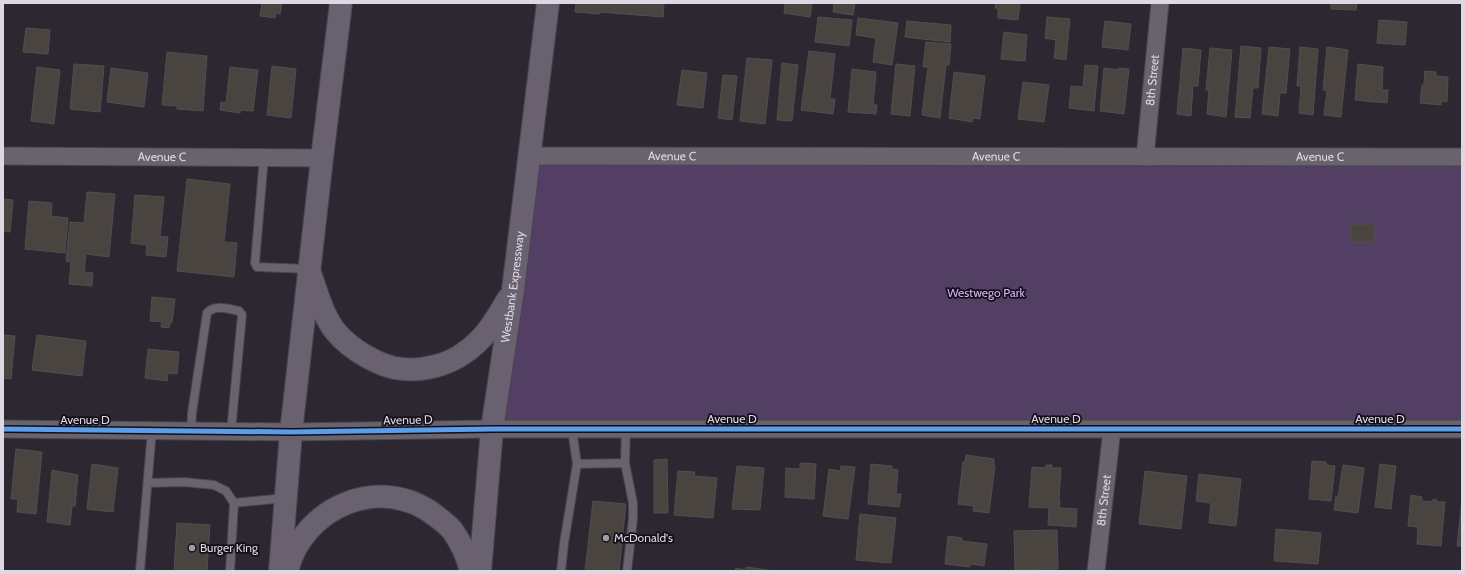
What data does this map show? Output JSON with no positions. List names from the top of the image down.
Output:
{
  "streets": {
    "highway": ["Westbank Expressway"],
    "street": ["8th Street", "Avenue C", "Avenue D"]
  },
  "crossings": [
    ["8th Street", "Avenue C"],
    ["8th Street", "Avenue D"],
    ["Avenue C", "Westbank Expressway"],
    ["Westbank Expressway", "Avenue D"]
  ],
  "parks": ["Westwego Park"],
  "places": ["McDonald's", "Burger King"]
}
